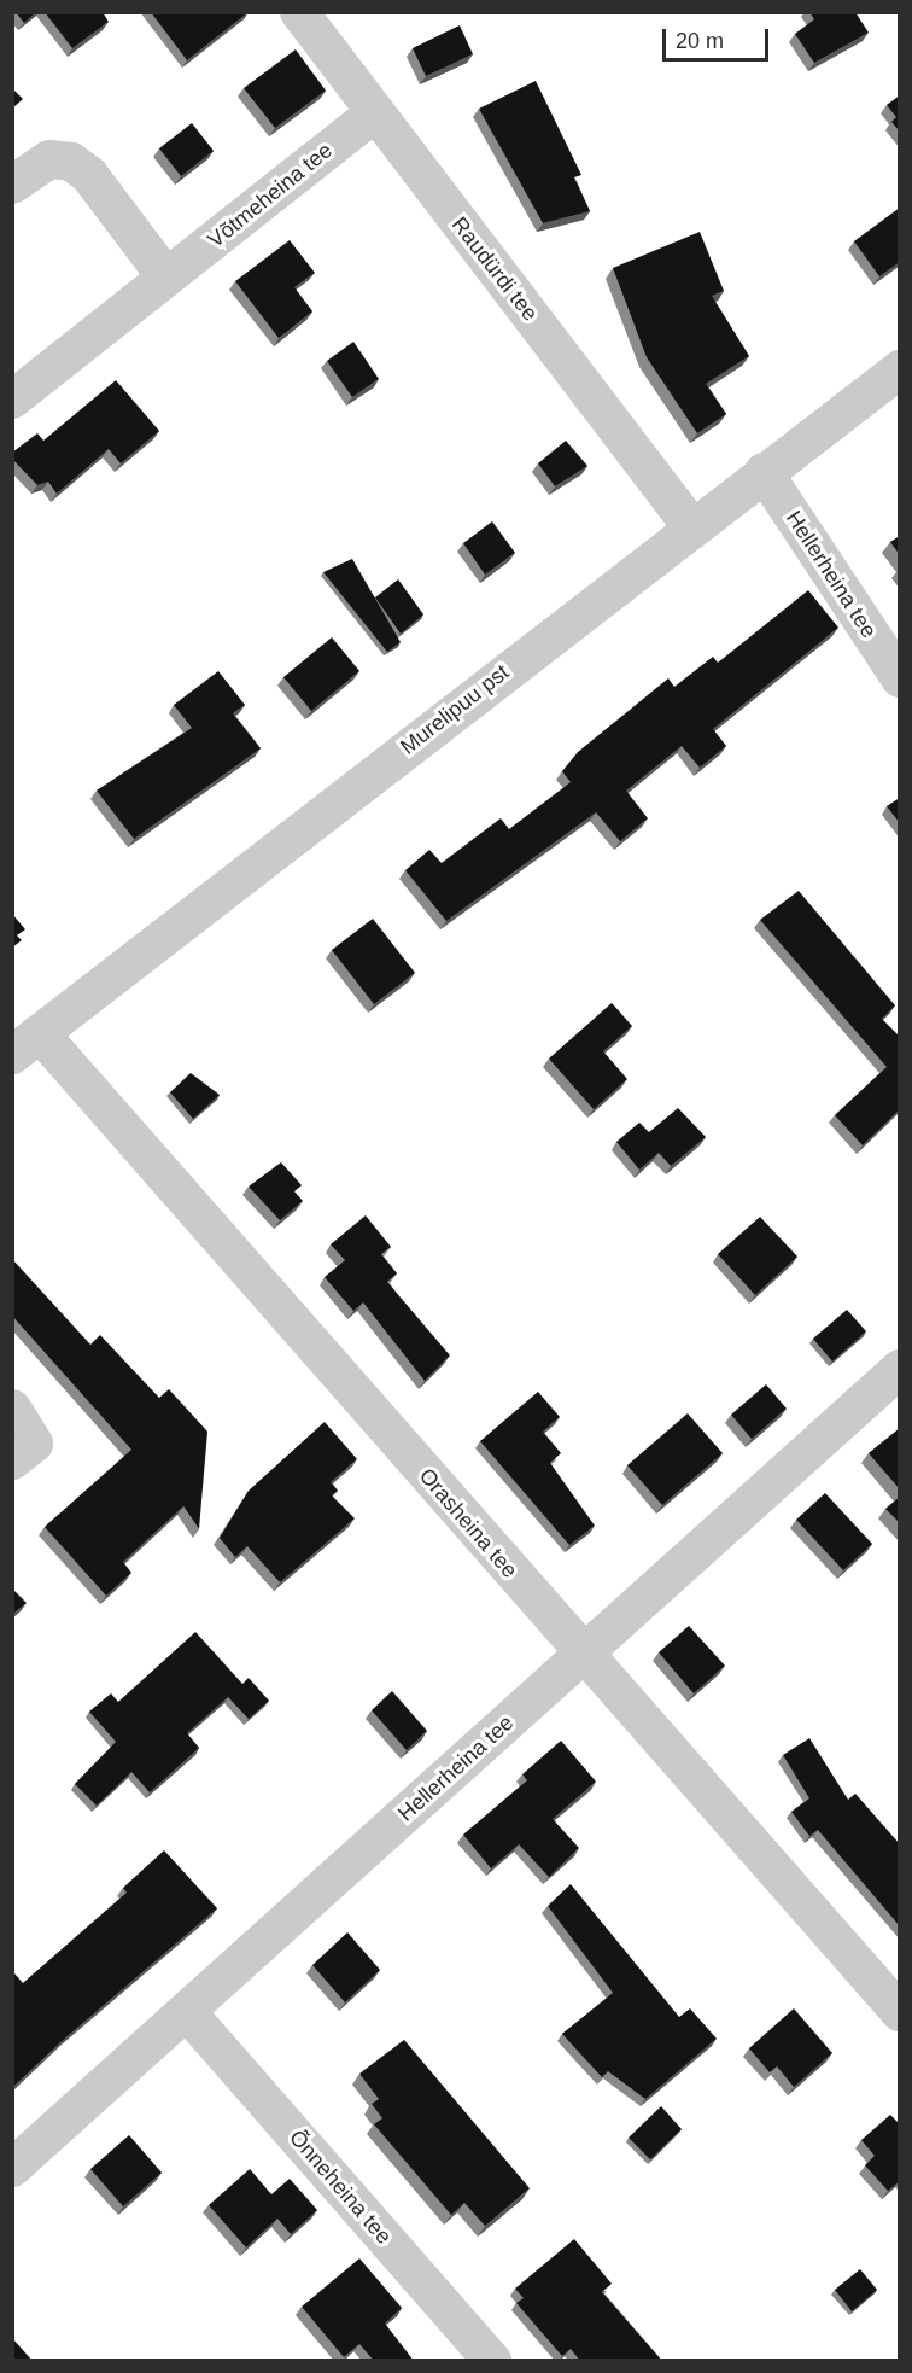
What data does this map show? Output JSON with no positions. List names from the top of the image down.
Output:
{
  "streets": {
    "street": [
      "Võtmeheina tee",
      "Raudürdi tee",
      "Hellerheina tee",
      "Murelipuu pst",
      "Orasheina tee",
      "Õnneheina tee"
    ]
  },
  "crossings": [
    ["Võtmeheina tee", "Raudürdi tee"],
    ["Raudürdi tee", "Murelipuu pst"],
    ["Hellerheina tee", "Murelipuu pst"],
    ["Hellerheina tee", "Orasheina tee"],
    ["Hellerheina tee", "Õnneheina tee"],
    ["Murelipuu pst", "Orasheina tee"]
  ],
  "scale_bar": "20 m"
}
